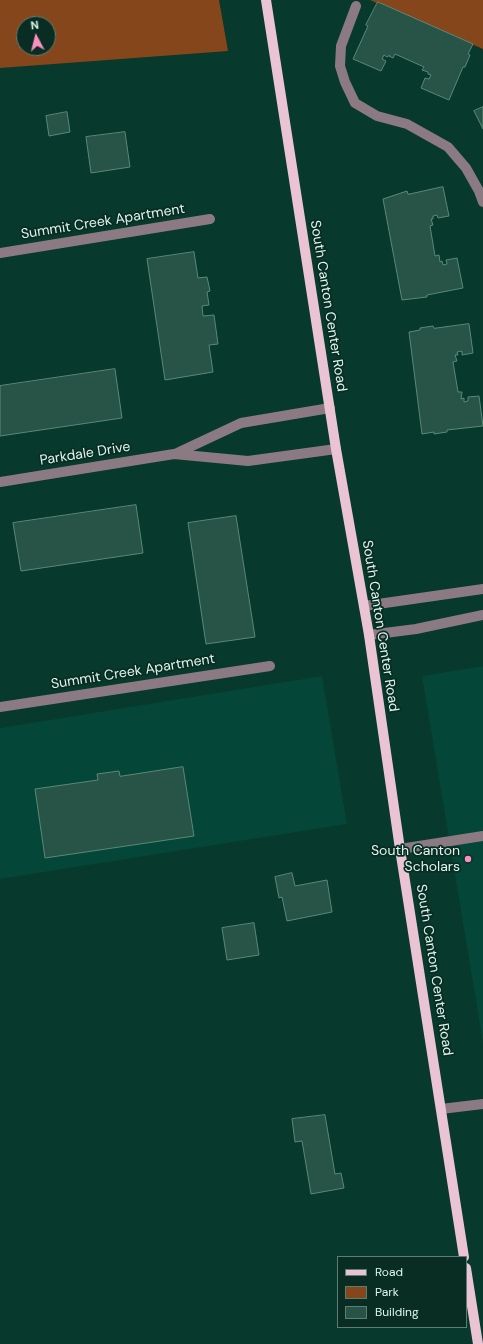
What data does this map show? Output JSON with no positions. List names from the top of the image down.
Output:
{
  "streets": {
    "main road": ["South Canton Center Road"],
    "street": ["Summit Creek Apartment", "Parkdale Drive"]
  },
  "crossings": [
    ["South Canton Center Road", "Parkdale Drive"]
  ],
  "places": ["South Canton Scholars"],
  "legend": ["Road", "Park", "Building"],
  "north": "top"
}
